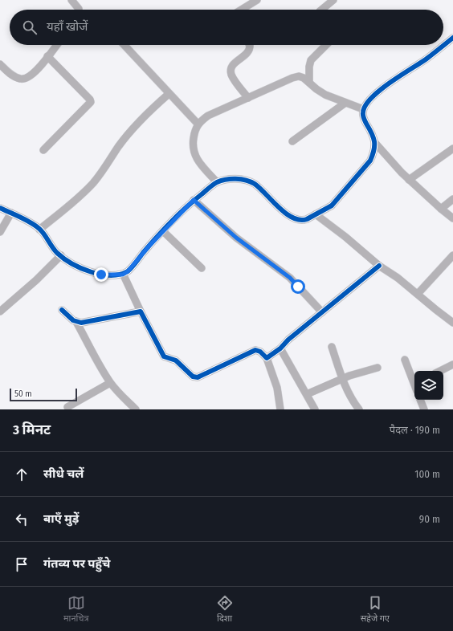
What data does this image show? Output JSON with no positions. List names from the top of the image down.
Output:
{
  "scale_bar": "50 m",
  "page": {
    "search": "यहाँ खोजें",
    "scale": "50 m",
    "heading": ["3 मिनट", "पैदल · 190 m"],
    "list": [
      ["सीधे चलें", "100 m"],
      ["बाएँ मुड़ें", "90 m"],
      "गंतव्य पर पहुँचे"
    ],
    "nav": ["मानचित्र", "दिशा", "सहेजे गए"]
  }
}
